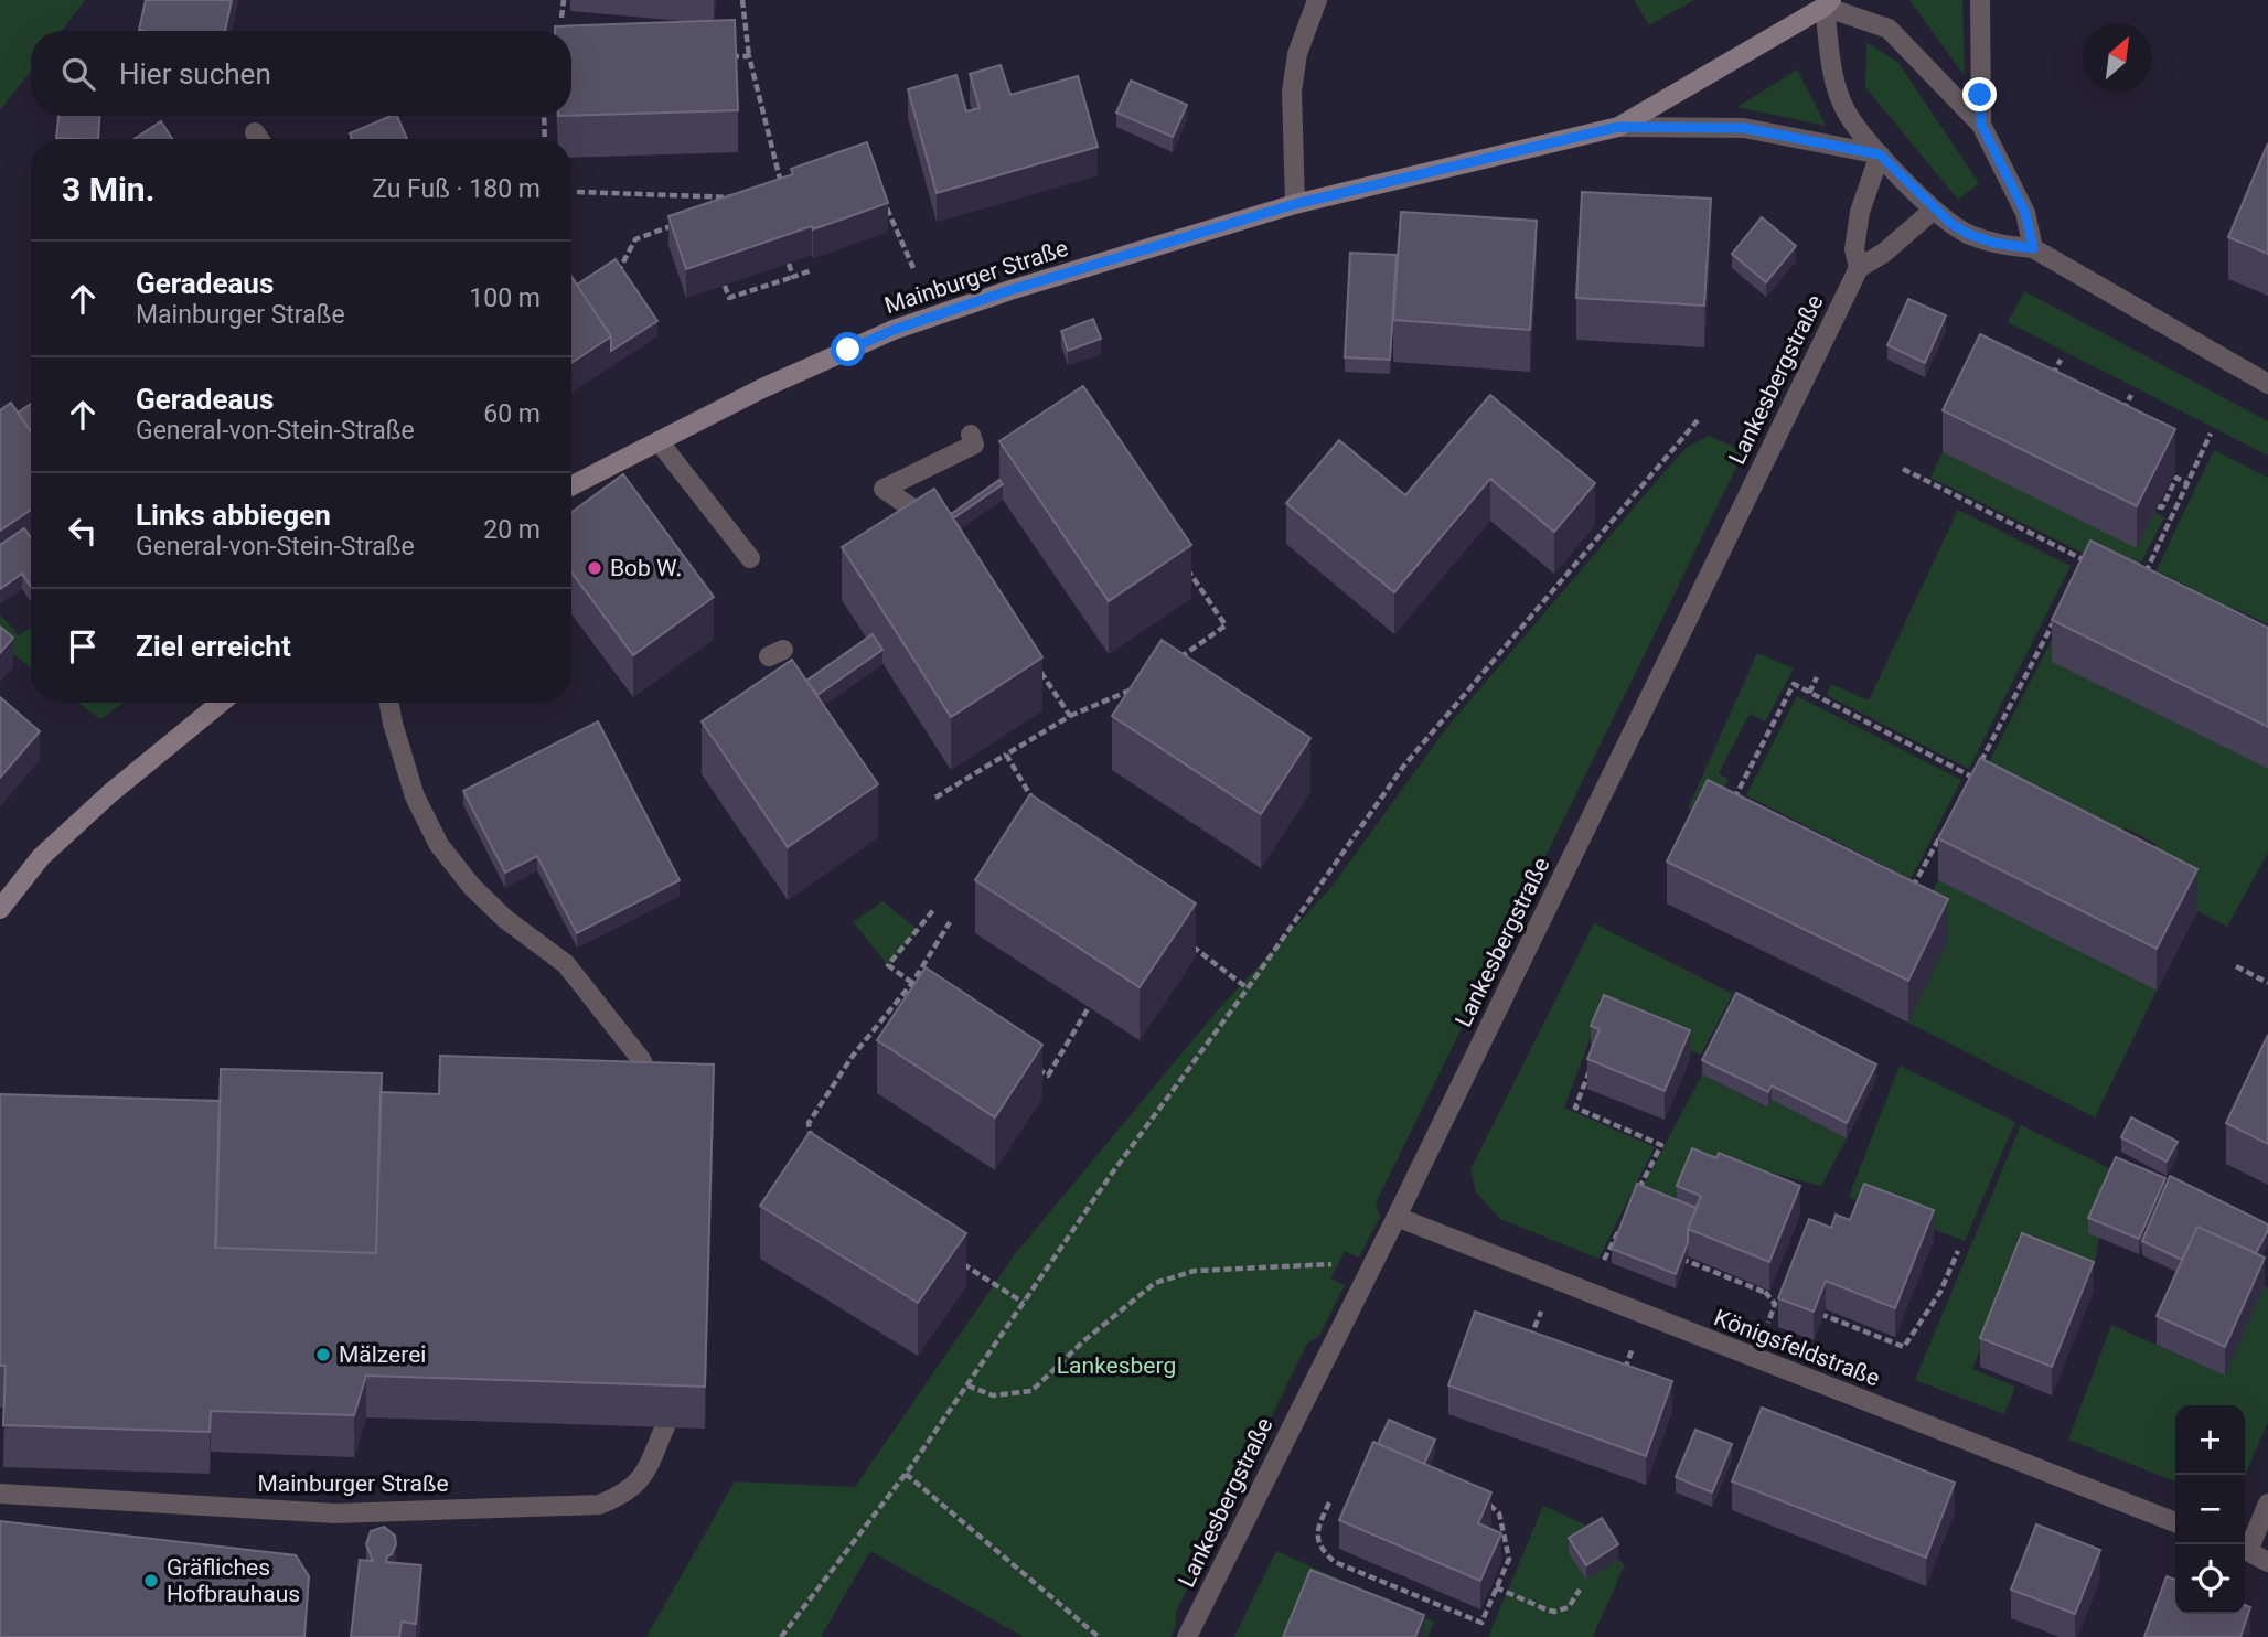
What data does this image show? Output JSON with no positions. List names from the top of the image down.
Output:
{
  "streets": {
    "main road": ["Mainburger Straße"],
    "street": ["Lankesbergstraße", "Königsfeldstraße"]
  },
  "crossings": [
    ["Lankesbergstraße", "Königsfeldstraße"]
  ],
  "parks": ["Lankesberg"],
  "places": ["Bob W.", "Mälzerei", "Gräfliches Hofbrauhaus"],
  "north": "top right",
  "page": {
    "search": "Hier suchen",
    "heading": ["3 Min.", "Zu Fuß · 180 m"],
    "list": [
      ["Geradeaus", "Mainburger Straße", "100 m"],
      ["Geradeaus", "General-von-Stein-Straße", "60 m"],
      ["Links abbiegen", "General-von-Stein-Straße", "20 m"],
      "Ziel erreicht"
    ],
    "map_buttons": ["+", "−"]
  }
}
